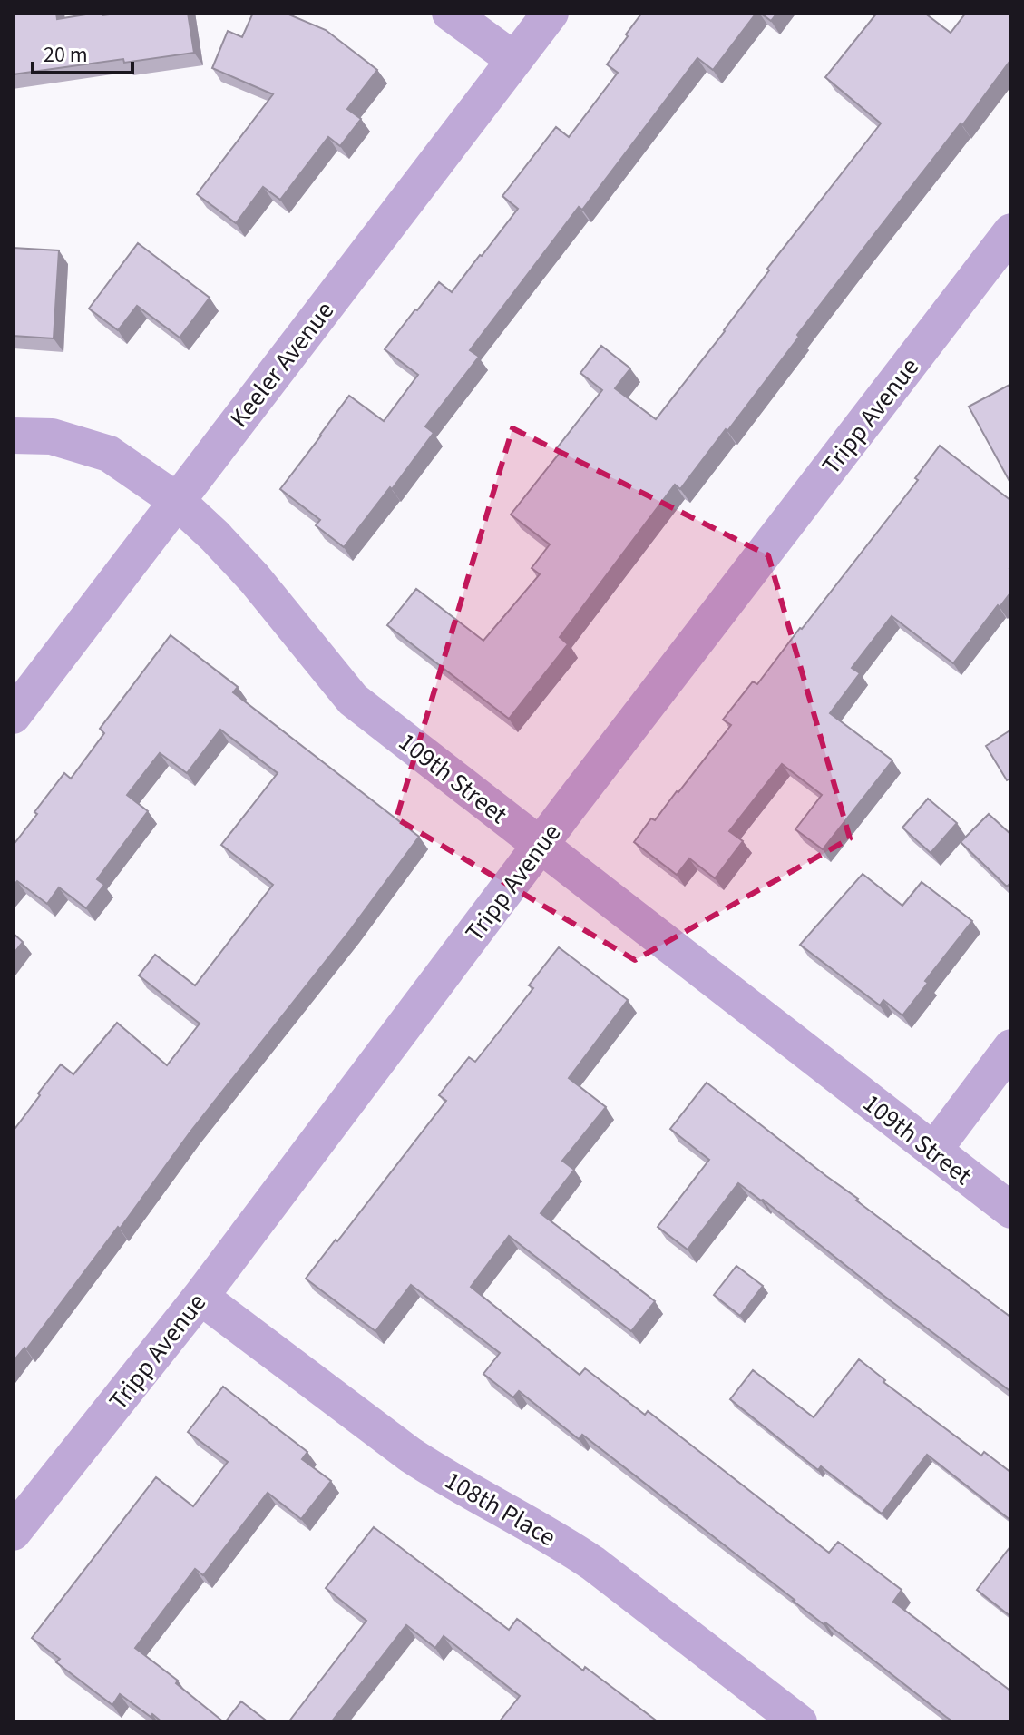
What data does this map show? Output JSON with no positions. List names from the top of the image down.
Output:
{
  "streets": {
    "street": [
      "Keeler Avenue",
      "Tripp Avenue",
      "109th Street",
      "108th Place"
    ]
  },
  "crossings": [
    ["Keeler Avenue", "109th Street"],
    ["Tripp Avenue", "109th Street"],
    ["Tripp Avenue", "108th Place"]
  ],
  "scale_bar": "20 m"
}
